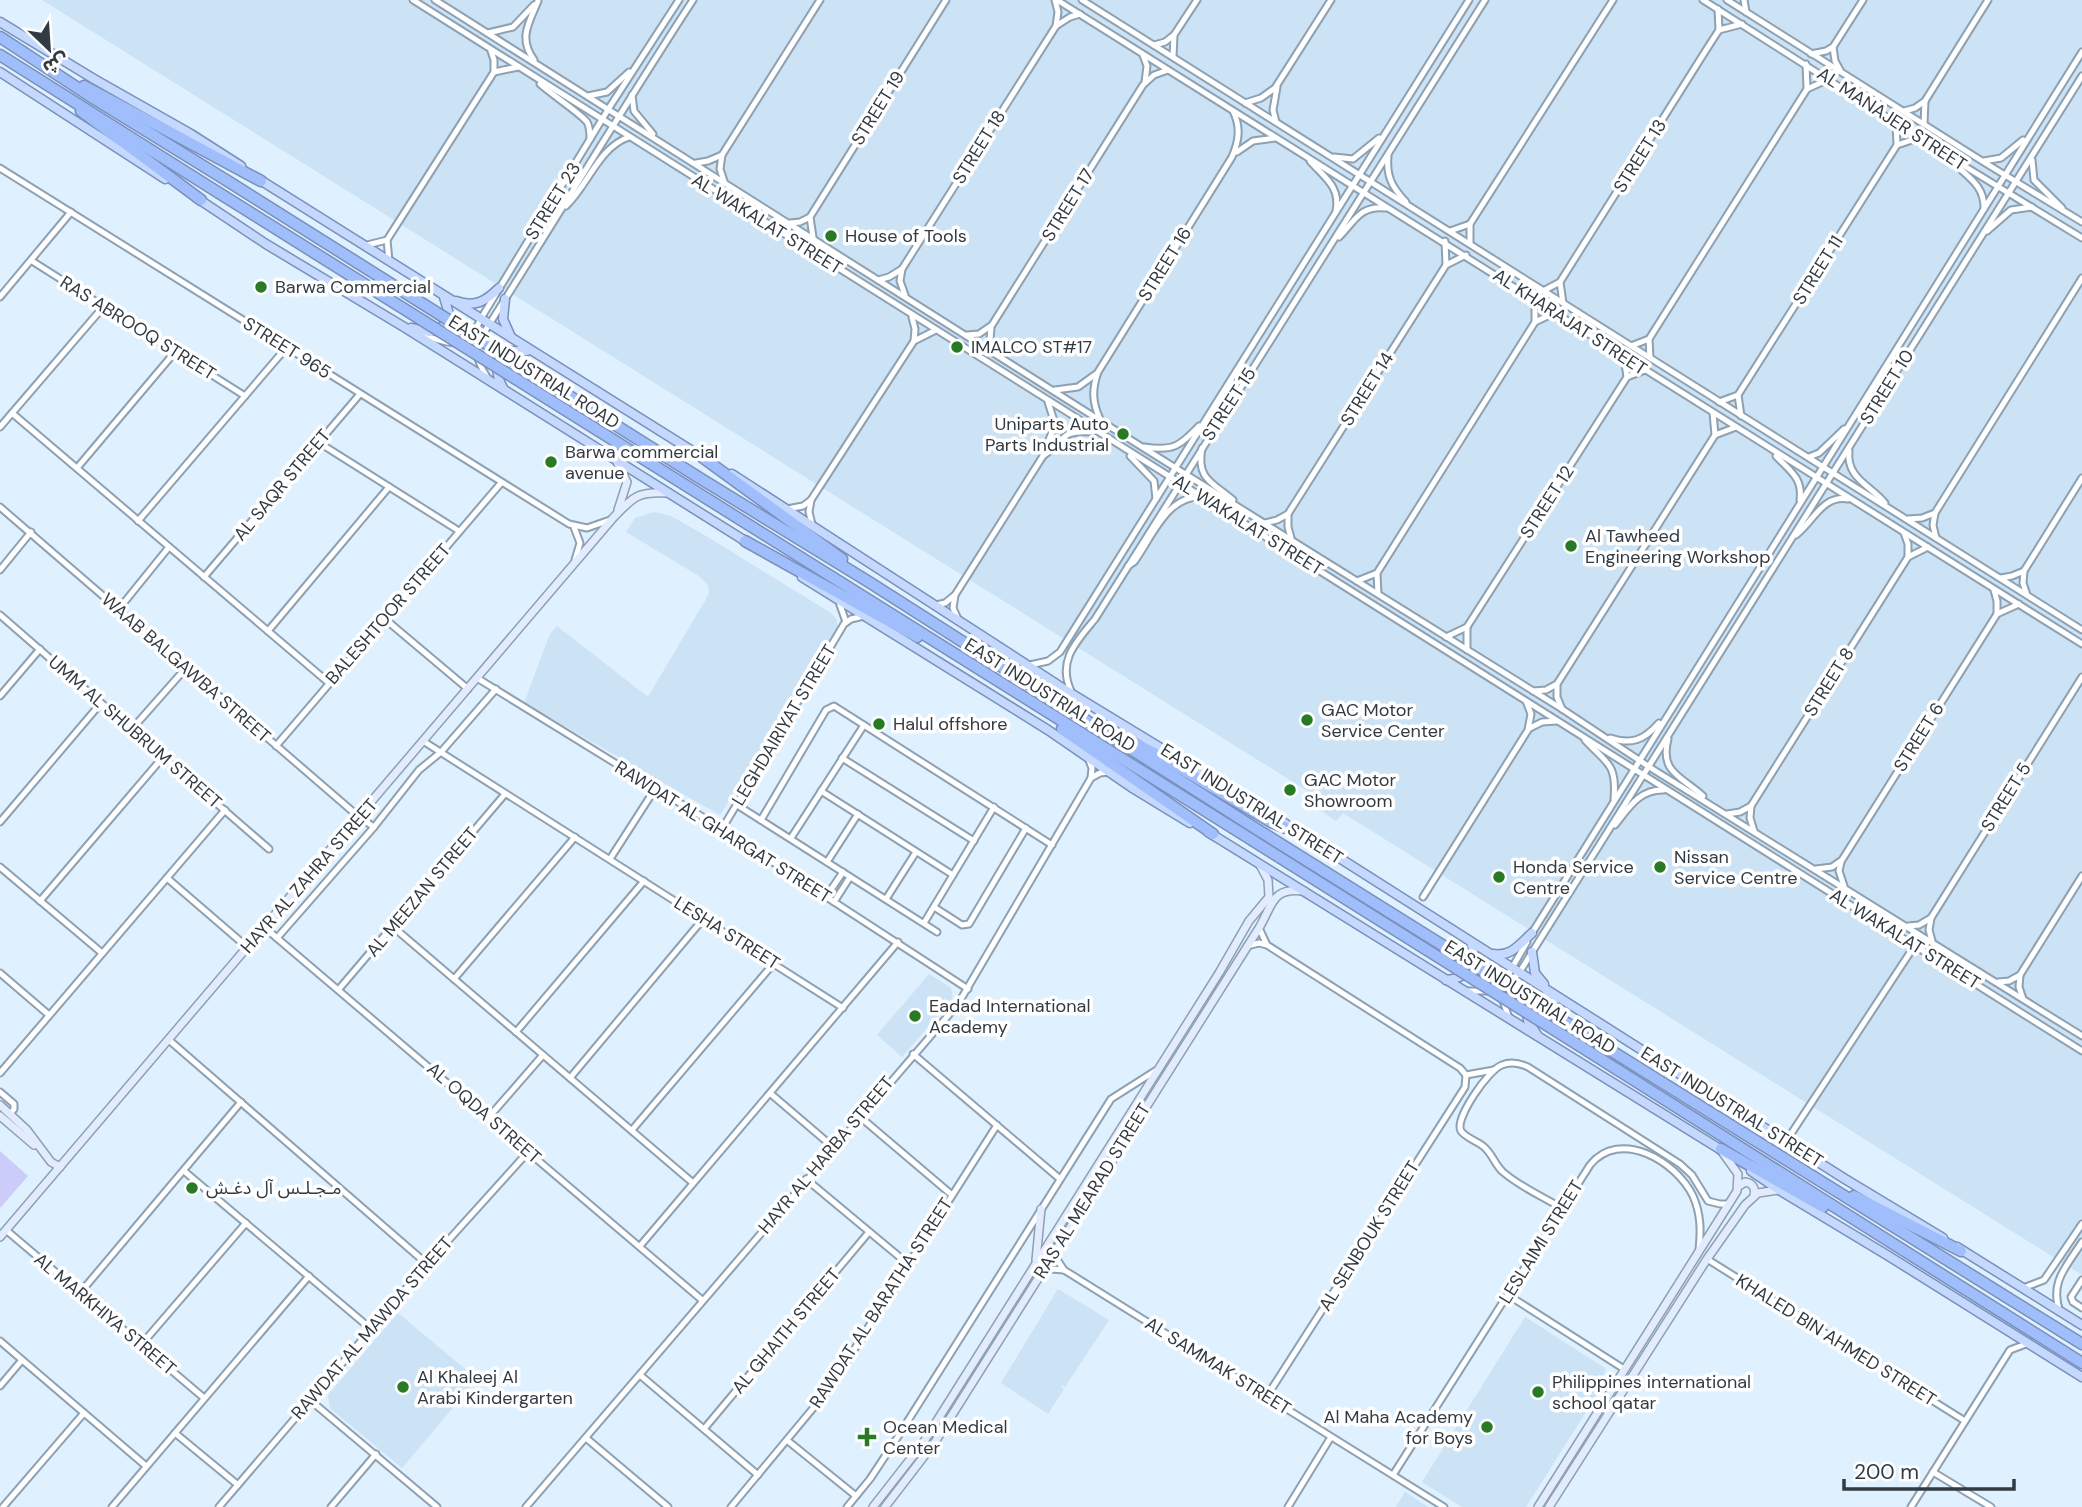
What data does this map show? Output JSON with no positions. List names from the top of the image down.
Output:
{
  "streets": {
    "highway": ["EAST INDUSTRIAL ROAD"],
    "main road": ["EAST INDUSTRIAL STREET"],
    "street": [
      "STREET 19",
      "AL MANAJER STREET",
      "STREET 18",
      "STREET 13",
      "STREET 23",
      "STREET 17",
      "AL WAKALAT STREET",
      "STREET 16",
      "STREET 11",
      "AL KHARAJAT STREET",
      "RAS ABROOQ STREET",
      "STREET 965",
      "STREET 10",
      "STREET 14",
      "STREET 15",
      "AL SAQR STREET",
      "STREET 12",
      "BALESHTOOR STREET",
      "WAAB BALGAWBA STREET",
      "STREET 8",
      "LEGHDAIRIYAT STREET",
      "UMM AL SHUBRUM STREET",
      "STREET 6",
      "STREET 5",
      "RAWDAT AL GHARGAT STREET",
      "HAYR AL ZAHRA STREET",
      "AL MEEZAN STREET",
      "LESHA STREET",
      "AL OQDA STREET",
      "HAYR AL HARBA STREET",
      "RAS AL MEARAD STREET",
      "AL SENBOUK STREET",
      "LESLAIMI STREET",
      "RAWDAT AL BARATHA STREET",
      "AL MARKHIYA STREET",
      "RAWDAT AL MAWDA STREET",
      "AL GHAITH STREET",
      "KHALED BIN AHMED STREET",
      "AL SAMMAK STREET"
    ]
  },
  "crossings": [
    ["AL MANAJER STREET", "STREET 10"],
    ["STREET 23", "AL WAKALAT STREET"],
    ["STREET 23", "EAST INDUSTRIAL ROAD"],
    ["STREET 17", "AL KHARAJAT STREET"],
    ["AL WAKALAT STREET", "STREET 16"],
    ["AL WAKALAT STREET", "STREET 10"],
    ["AL WAKALAT STREET", "STREET 15"],
    ["STREET 16", "AL KHARAJAT STREET"],
    ["AL KHARAJAT STREET", "STREET 10"],
    ["AL KHARAJAT STREET", "STREET 15"],
    ["STREET 965", "AL SAQR STREET"],
    ["STREET 965", "BALESHTOOR STREET"],
    ["EAST INDUSTRIAL ROAD", "STREET 15"],
    ["EAST INDUSTRIAL ROAD", "EAST INDUSTRIAL STREET"],
    ["EAST INDUSTRIAL ROAD", "HAYR AL ZAHRA STREET"],
    ["STREET 10", "EAST INDUSTRIAL STREET"],
    ["STREET 15", "EAST INDUSTRIAL STREET"],
    ["BALESHTOOR STREET", "WAAB BALGAWBA STREET"],
    ["WAAB BALGAWBA STREET", "HAYR AL ZAHRA STREET"],
    ["LEGHDAIRIYAT STREET", "RAWDAT AL GHARGAT STREET"],
    ["RAWDAT AL GHARGAT STREET", "HAYR AL ZAHRA STREET"],
    ["RAWDAT AL GHARGAT STREET", "HAYR AL HARBA STREET"],
    ["HAYR AL ZAHRA STREET", "LESHA STREET"],
    ["HAYR AL ZAHRA STREET", "AL OQDA STREET"],
    ["HAYR AL ZAHRA STREET", "AL MARKHIYA STREET"],
    ["AL MEEZAN STREET", "LESHA STREET"],
    ["AL MEEZAN STREET", "AL OQDA STREET"],
    ["AL OQDA STREET", "HAYR AL HARBA STREET"],
    ["AL OQDA STREET", "RAWDAT AL MAWDA STREET"],
    ["AL SENBOUK STREET", "AL SAMMAK STREET"],
    ["LESLAIMI STREET", "AL SAMMAK STREET"]
  ],
  "places": {
    "other": [
      "House of Tools",
      "Barwa Commercial",
      "IMALCO ST#17",
      "Uniparts Auto Parts Industrial",
      "Barwa commercial avenue",
      "Al Tawheed Engineering Workshop",
      "GAC Motor Service Center",
      "Halul offshore",
      "GAC Motor Showroom",
      "Nissan Service Centre",
      "Honda Service Centre",
      "Eadad International Academy",
      "مـجـلـس آل دغـش",
      "Al Khaleej Al Arabi Kindergarten",
      "Philippines international school qatar",
      "Al Maha Academy for Boys"
    ],
    "health": ["Ocean Medical Center"]
  },
  "scale_bar": "200 m",
  "north": "bottom right"
}
